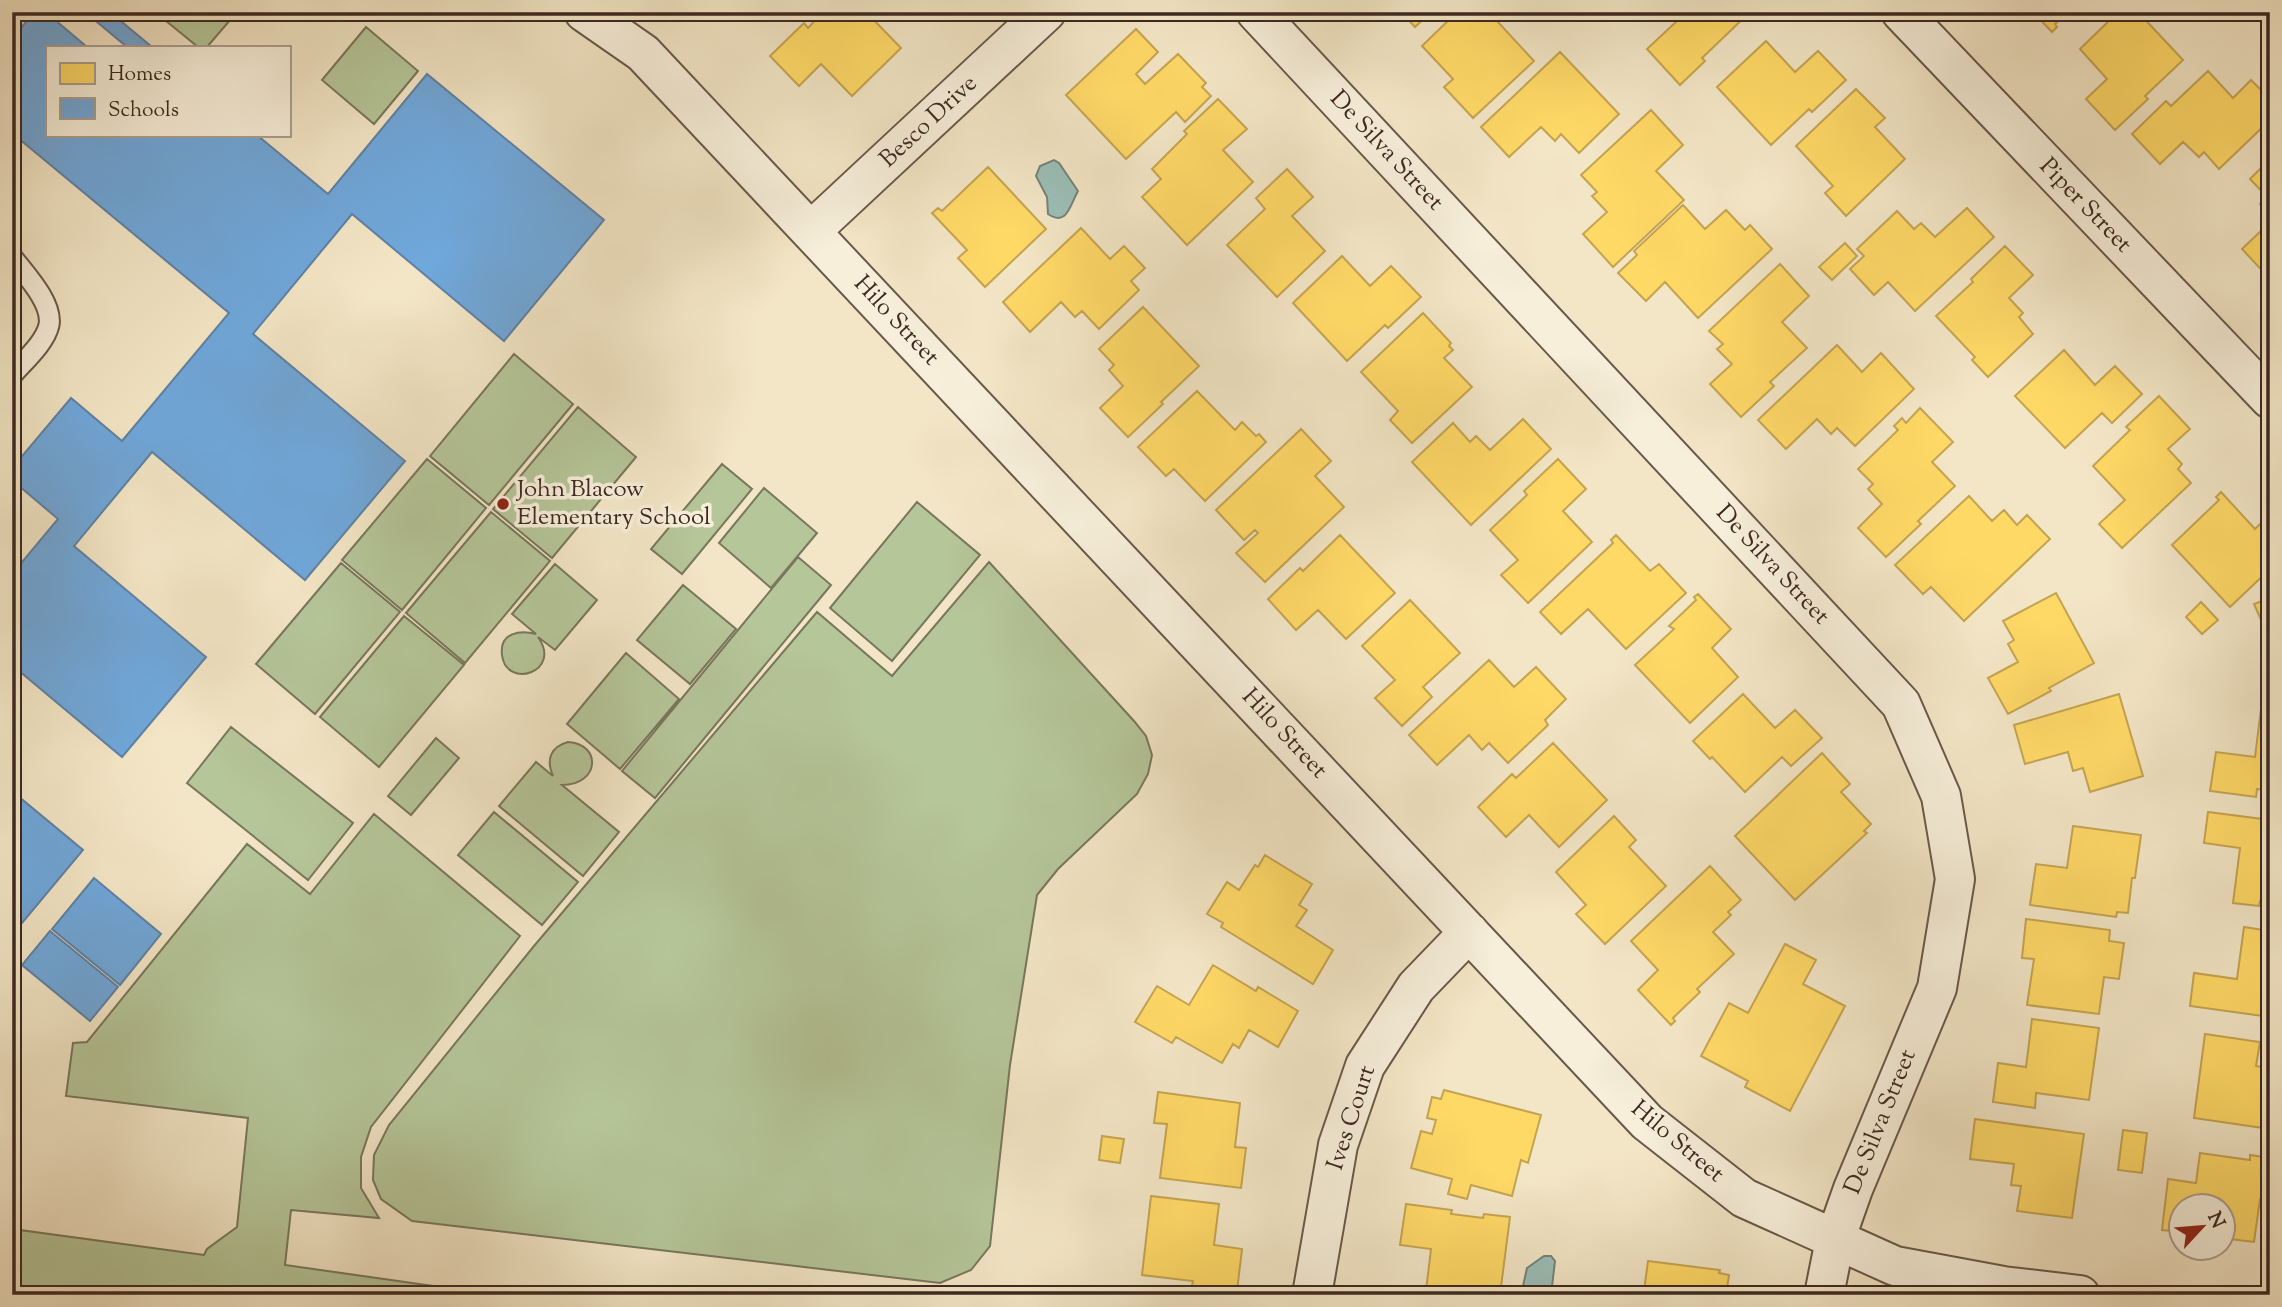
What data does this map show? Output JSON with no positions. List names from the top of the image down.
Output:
{
  "streets": {
    "street": [
      "Besco Drive",
      "De Silva Street",
      "Piper Street",
      "Hilo Street",
      "Ives Court"
    ]
  },
  "crossings": [
    ["Besco Drive", "Hilo Street"],
    ["De Silva Street", "Hilo Street"],
    ["Hilo Street", "Ives Court"]
  ],
  "places": ["John Blacow Elementary School"],
  "legend": ["Homes", "Schools"],
  "north": "top right"
}
